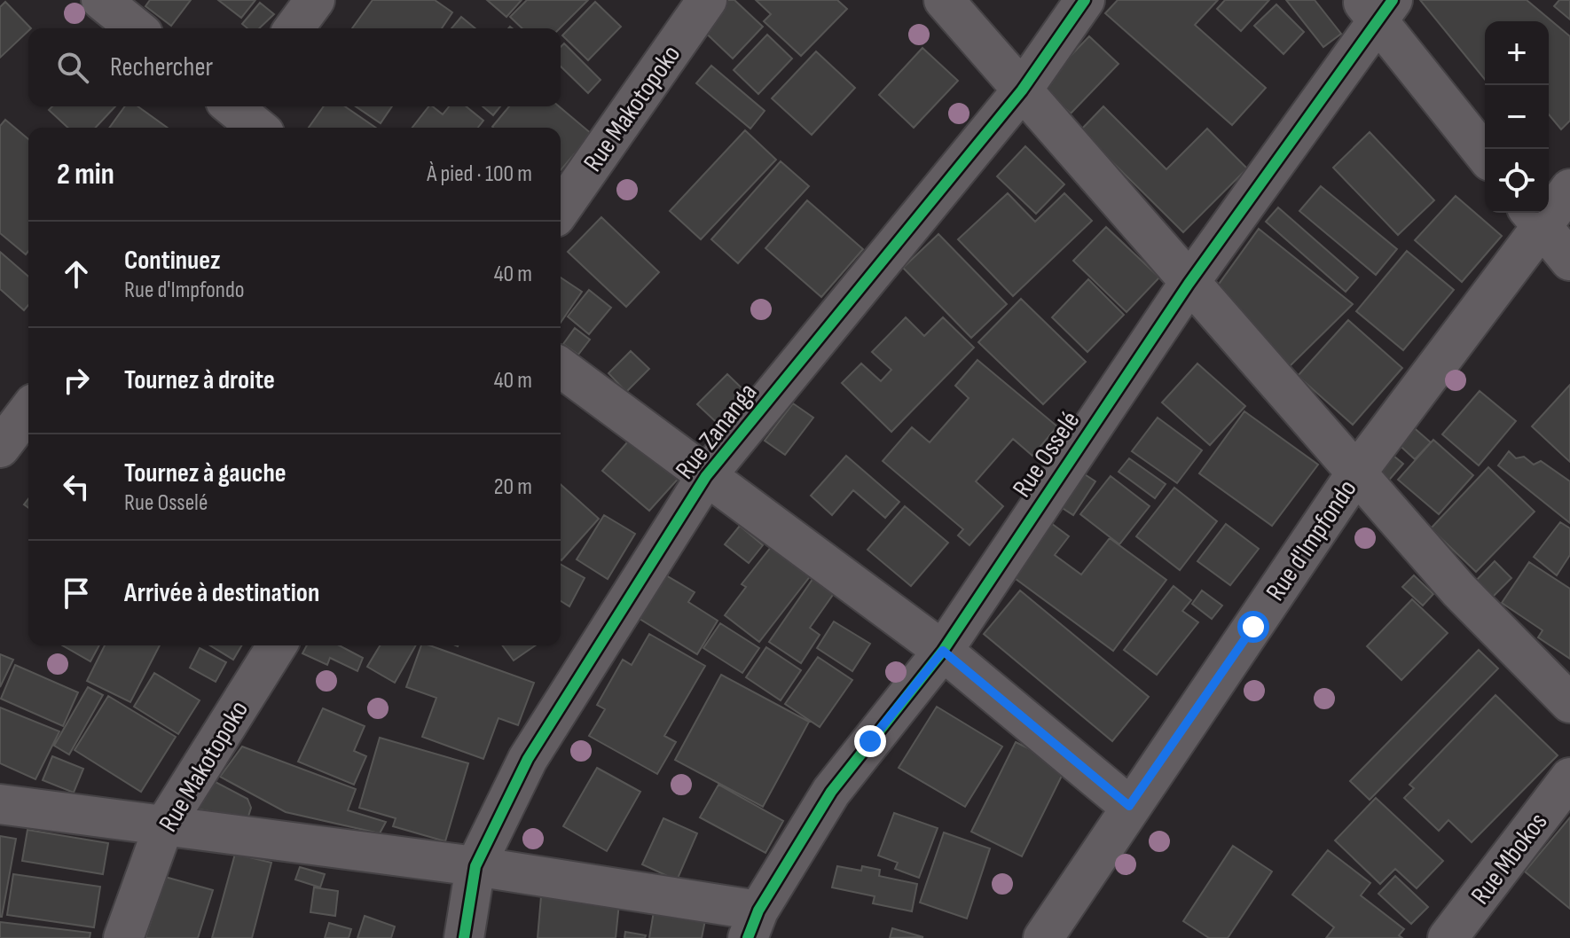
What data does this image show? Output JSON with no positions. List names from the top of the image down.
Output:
{
  "streets": {
    "street": [
      "Rue Makotopoko",
      "Rue Zananga",
      "Rue Osselé",
      "Rue d'Impfondo",
      "Rue Mbokos"
    ]
  },
  "page": {
    "map_buttons": ["+", "−"],
    "search": "Rechercher",
    "heading": ["2 min", "À pied · 100 m"],
    "list": [
      ["Continuez", "Rue d'Impfondo", "40 m"],
      ["Tournez à droite", "40 m"],
      ["Tournez à gauche", "Rue Osselé", "20 m"],
      "Arrivée à destination"
    ]
  }
}
